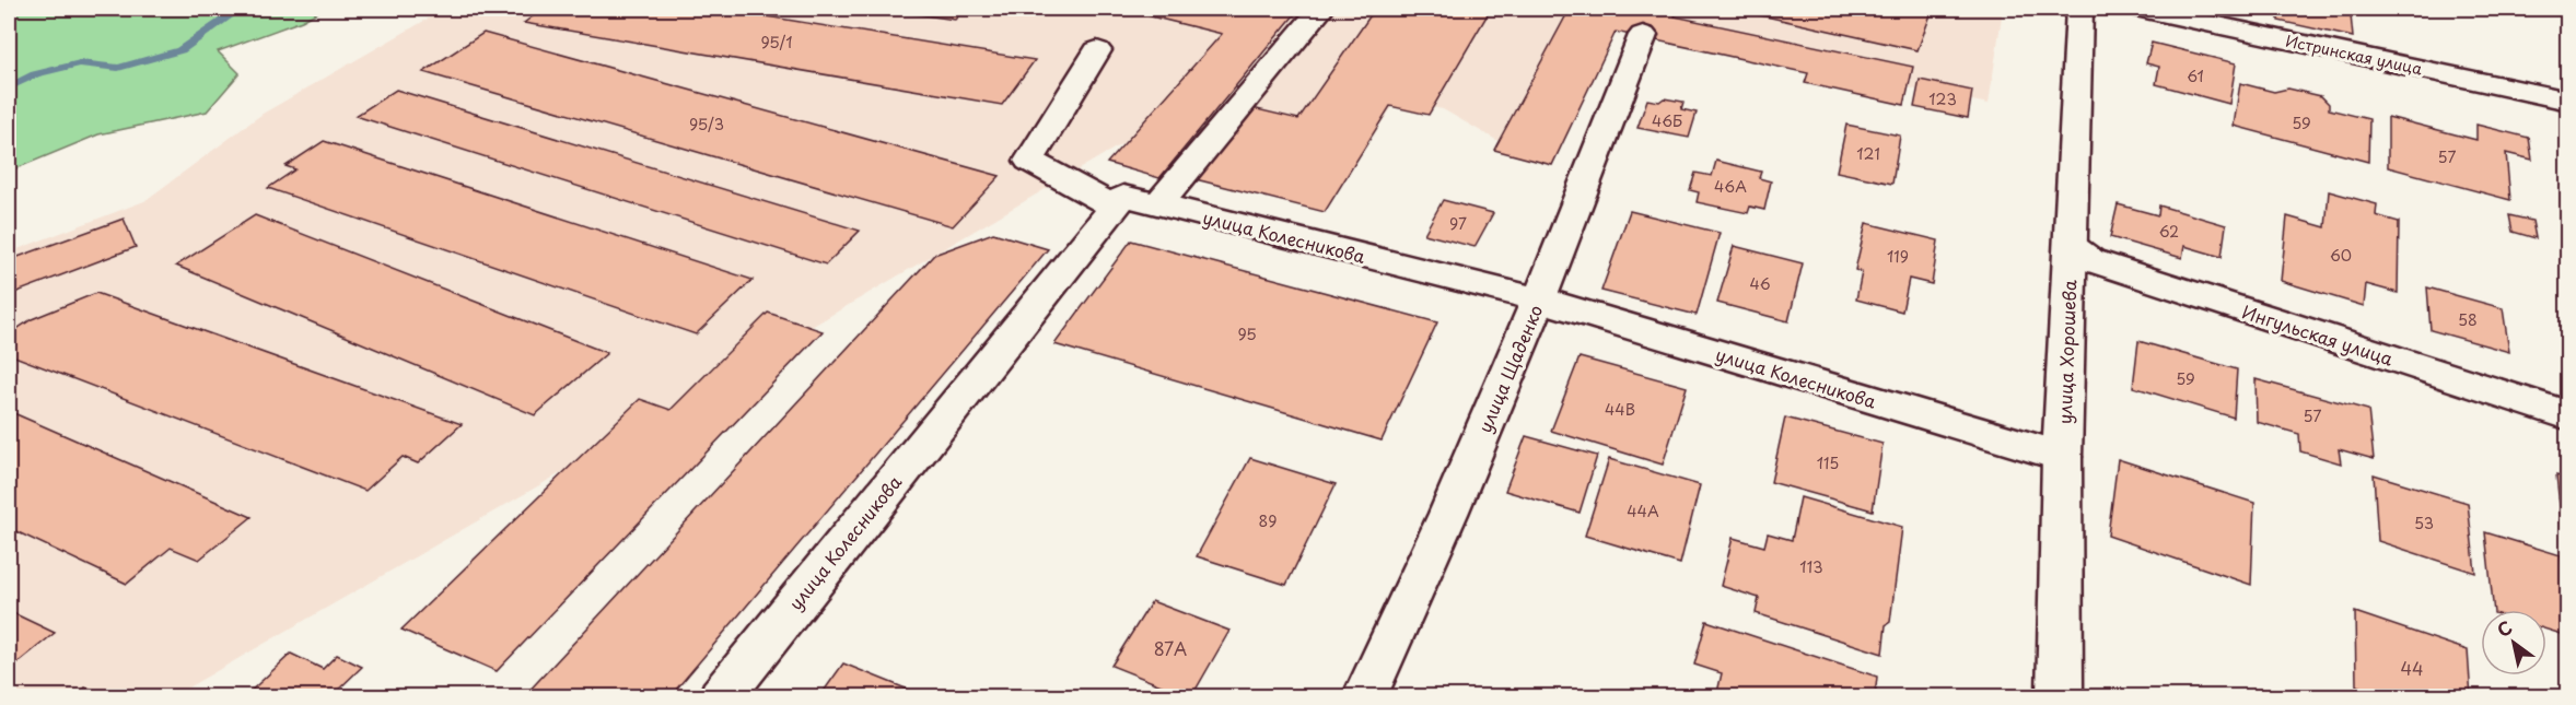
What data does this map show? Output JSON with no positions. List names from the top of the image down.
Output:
{
  "streets": {
    "street": [
      "Истринская улица",
      "улица Колесникова",
      "Ингульская улица",
      "улица Хорошева",
      "улица Щаденко"
    ]
  },
  "crossings": [
    ["улица Колесникова", "улица Хорошева"],
    ["улица Колесникова", "улица Щаденко"],
    ["Ингульская улица", "улица Хорошева"]
  ],
  "house_numbers": [
    "95/1",
    "61",
    "123",
    "46Б",
    "59",
    "95/3",
    "121",
    "57",
    "46А",
    "97",
    "62",
    "60",
    "119",
    "46",
    "58",
    "95",
    "59",
    "44В",
    "57",
    "115",
    "44А",
    "89",
    "53",
    "113",
    "87А",
    "44"
  ],
  "north": "top left"
}
